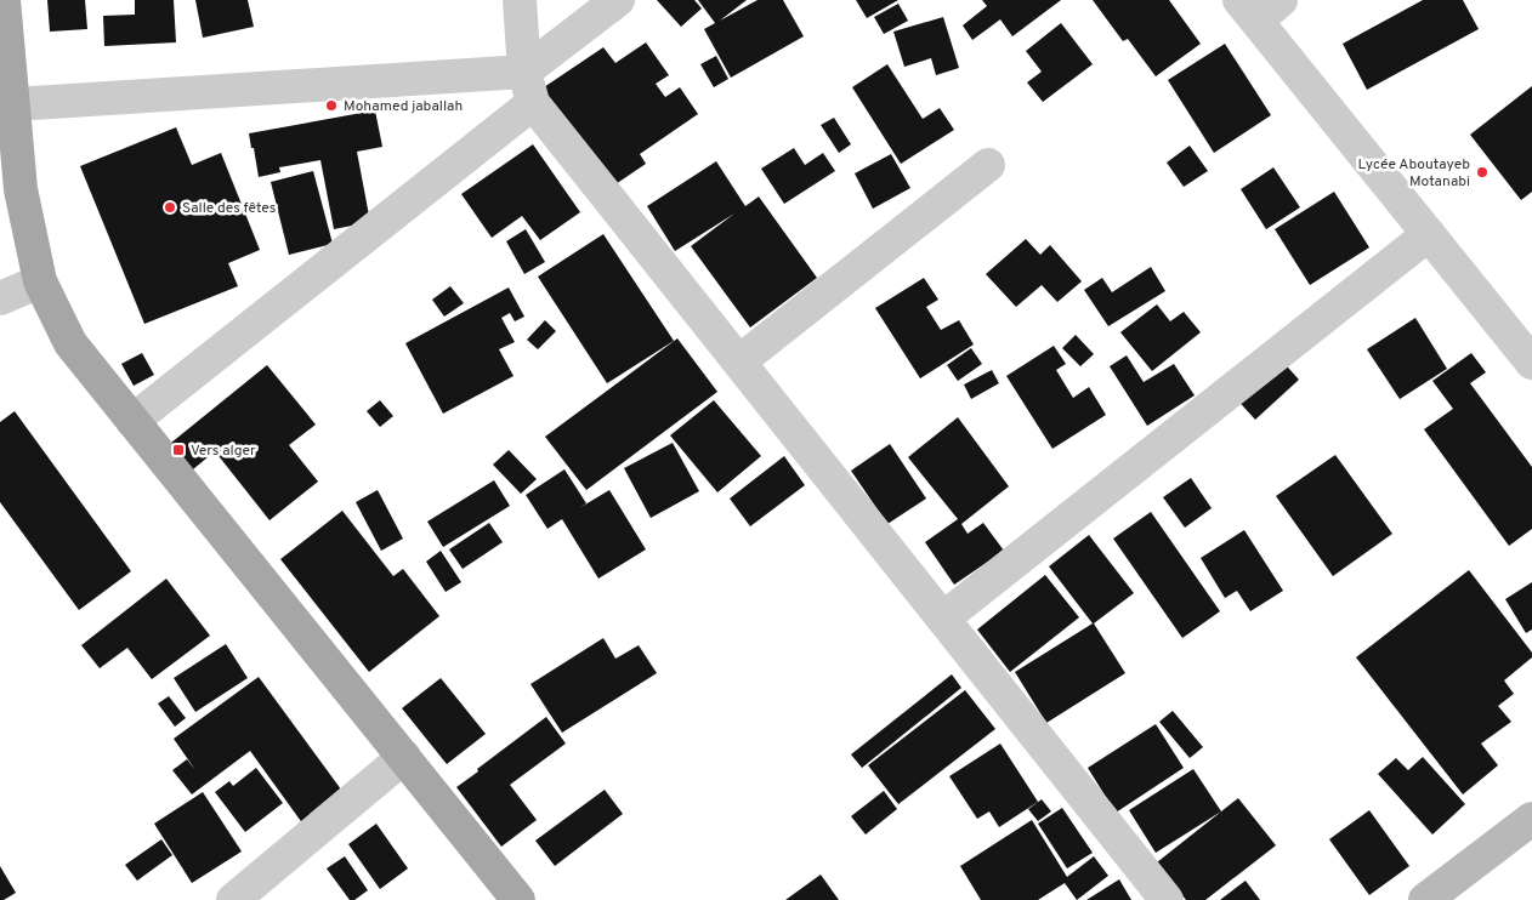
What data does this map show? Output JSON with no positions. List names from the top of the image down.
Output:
{
  "places": {
    "other": ["Mohamed jaballah", "Lycée Aboutayeb Motanabi", "Salle des fêtes"],
    "transit": ["Vers alger"]
  }
}
